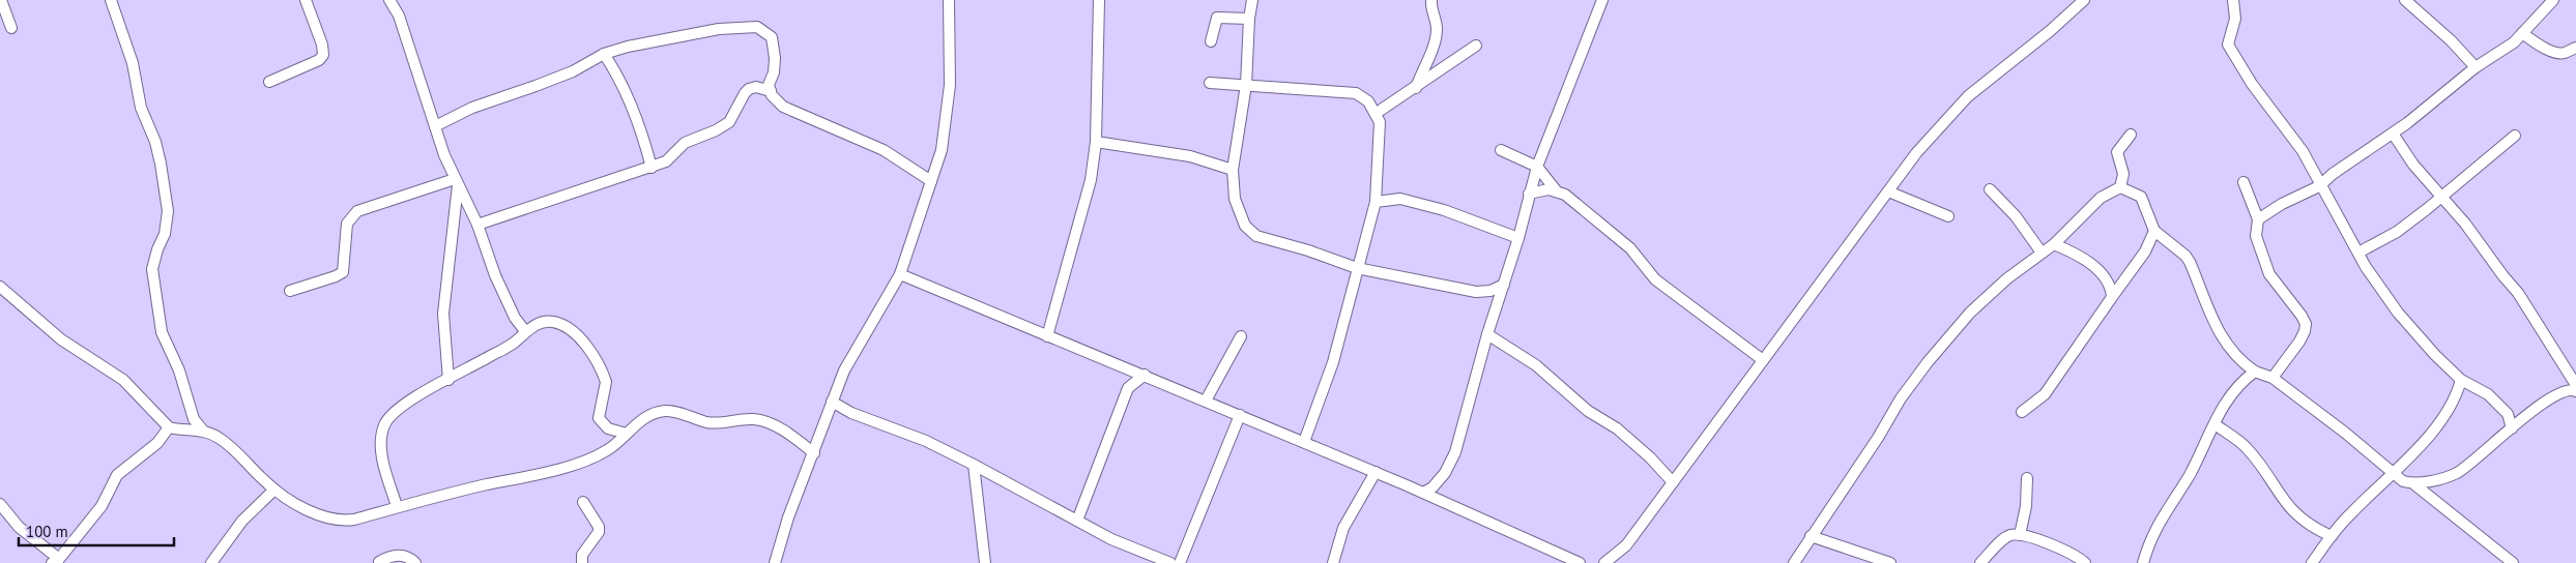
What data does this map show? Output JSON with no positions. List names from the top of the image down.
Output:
{
  "scale_bar": "100 m"
}
